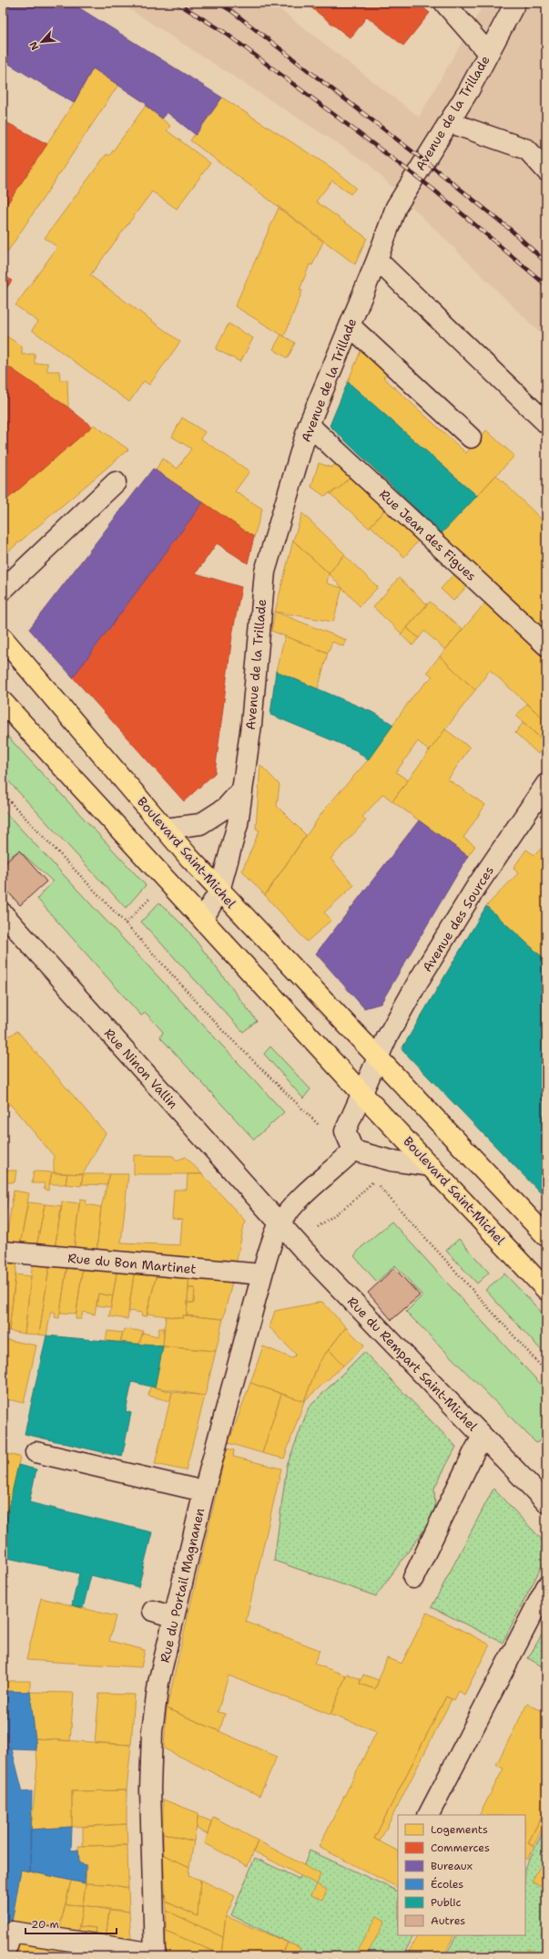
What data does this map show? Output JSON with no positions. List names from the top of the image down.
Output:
{
  "streets": {
    "main road": ["Boulevard Saint-Michel"],
    "street": [
      "Avenue de la Trillade",
      "Rue Jean des Figues",
      "Avenue des Sources",
      "Rue Ninon Vallin",
      "Rue du Bon Martinet",
      "Rue du Rempart Saint-Michel",
      "Rue du Portail Magnanen"
    ]
  },
  "crossings": [
    ["Avenue de la Trillade", "Rue Jean des Figues"],
    ["Avenue de la Trillade", "Boulevard Saint-Michel"],
    ["Boulevard Saint-Michel", "Avenue des Sources"],
    ["Rue Ninon Vallin", "Rue du Rempart Saint-Michel"],
    ["Rue Ninon Vallin", "Rue du Portail Magnanen"],
    ["Rue du Bon Martinet", "Rue du Portail Magnanen"],
    ["Rue du Rempart Saint-Michel", "Rue du Portail Magnanen"]
  ],
  "legend": [
    "Logements",
    "Commerces",
    "Bureaux",
    "Écoles",
    "Public",
    "Autres"
  ],
  "scale_bar": "20 m",
  "north": "bottom left"
}
